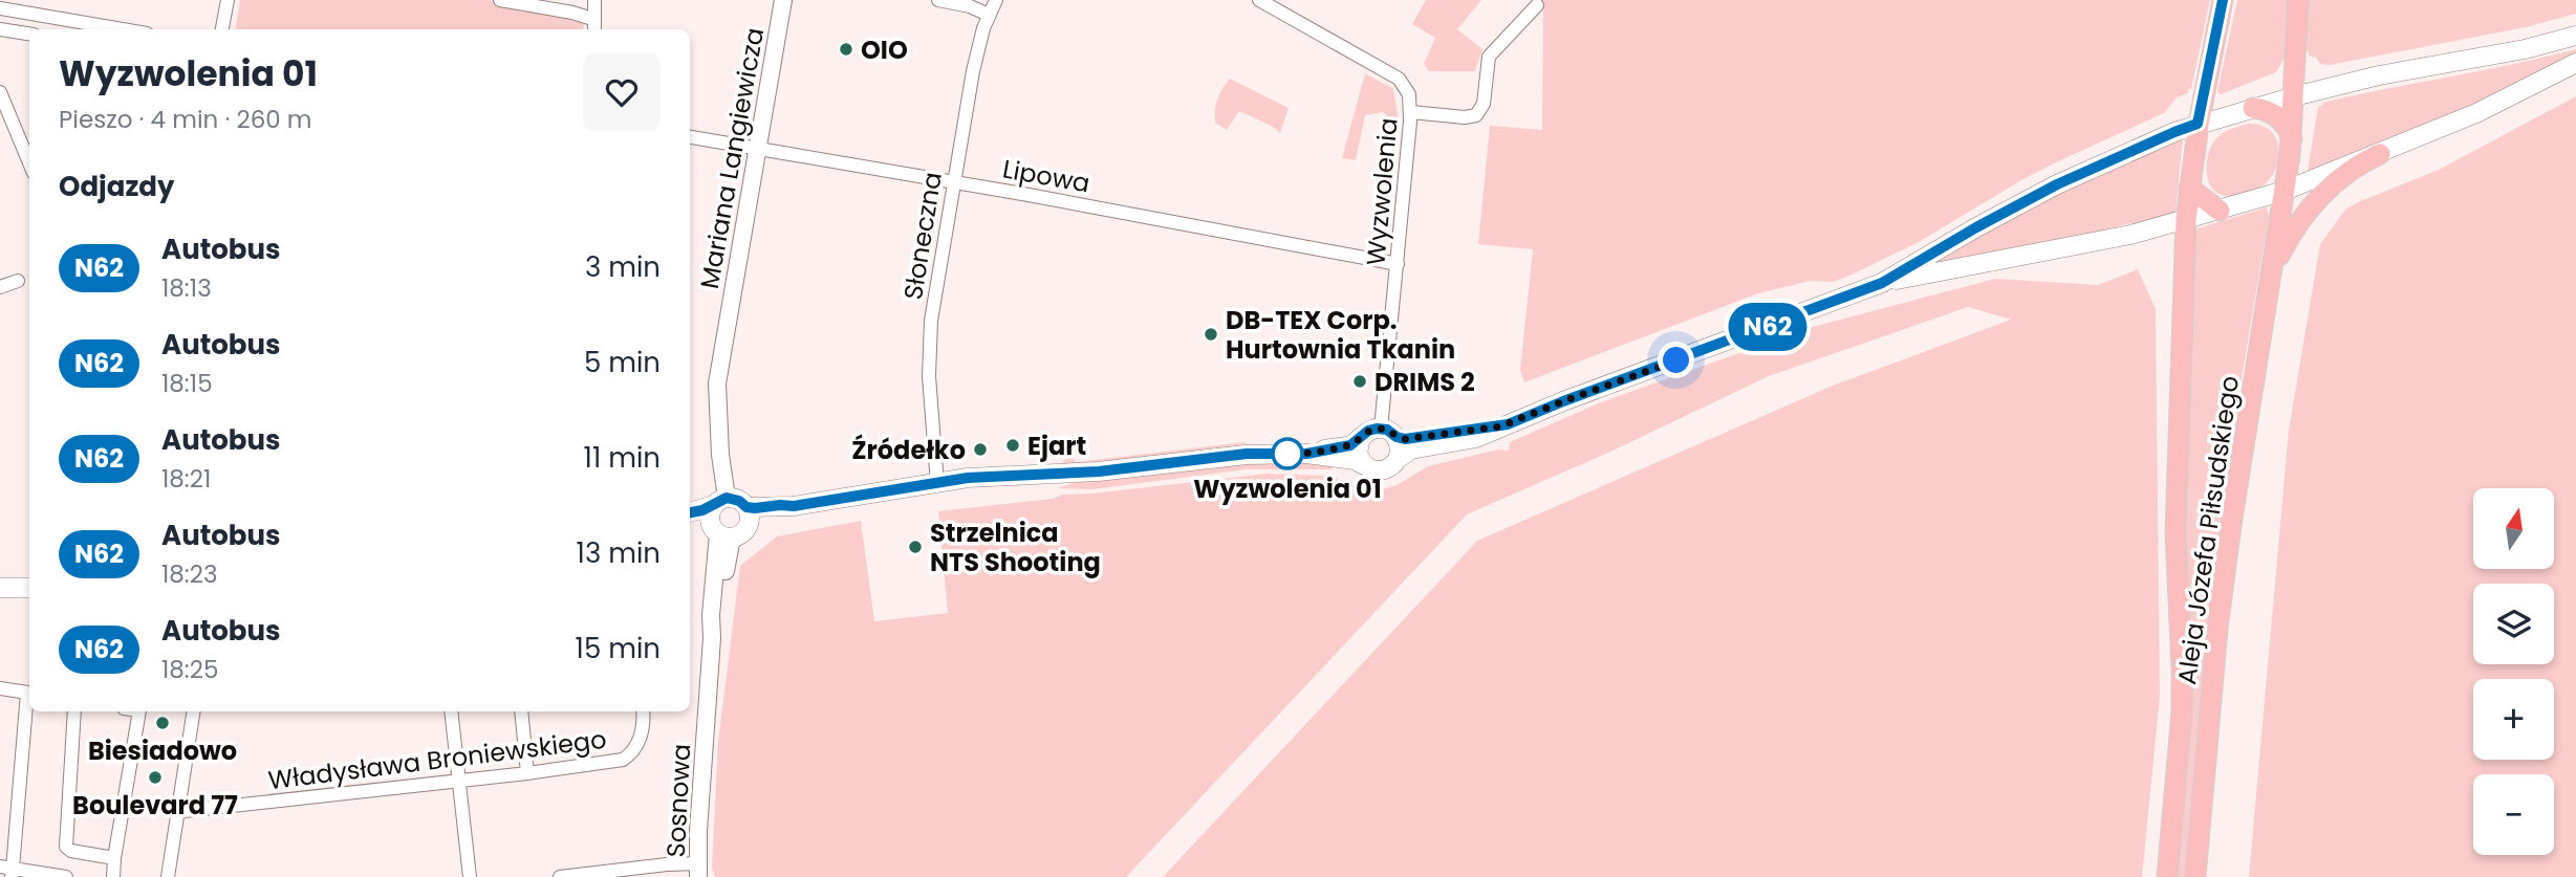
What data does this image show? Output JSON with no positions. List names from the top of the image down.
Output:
{
  "streets": {
    "main road": ["Aleja Józefa Piłsudskiego"],
    "street": [
      "Mariana Langiewicza",
      "Lipowa",
      "Wyzwolenia",
      "Słoneczna",
      "Władysława Broniewskiego",
      "Sosnowa"
    ]
  },
  "crossings": [
    ["Mariana Langiewicza", "Lipowa"],
    ["Lipowa", "Wyzwolenia"],
    ["Lipowa", "Słoneczna"]
  ],
  "places": [
    "OIO",
    "DB-TEX Corp. Hurtownia Tkanin",
    "DRIMS 2",
    "Ejart",
    "Źródełko",
    "Wyzwolenia 01",
    "Strzelnica NTS Shooting",
    "Biesiadowo",
    "Boulevard 77"
  ],
  "lines": ["bus line N62"],
  "north": "top",
  "page": {
    "on_map": "N62",
    "heading": [
      ["Wyzwolenia 01", "Pieszo · 4 min · 260 m"],
      "Odjazdy"
    ],
    "list": [
      {
        "mark": "N62",
        "name": "Autobus",
        "note": "18:13",
        "value": "3 min"
      },
      {
        "mark": "N62",
        "name": "Autobus",
        "note": "18:15",
        "value": "5 min"
      },
      {
        "mark": "N62",
        "name": "Autobus",
        "note": "18:21",
        "value": "11 min"
      },
      {
        "mark": "N62",
        "name": "Autobus",
        "note": "18:23",
        "value": "13 min"
      },
      {
        "mark": "N62",
        "name": "Autobus",
        "note": "18:25",
        "value": "15 min"
      }
    ],
    "map_buttons": ["+", "−"]
  }
}
